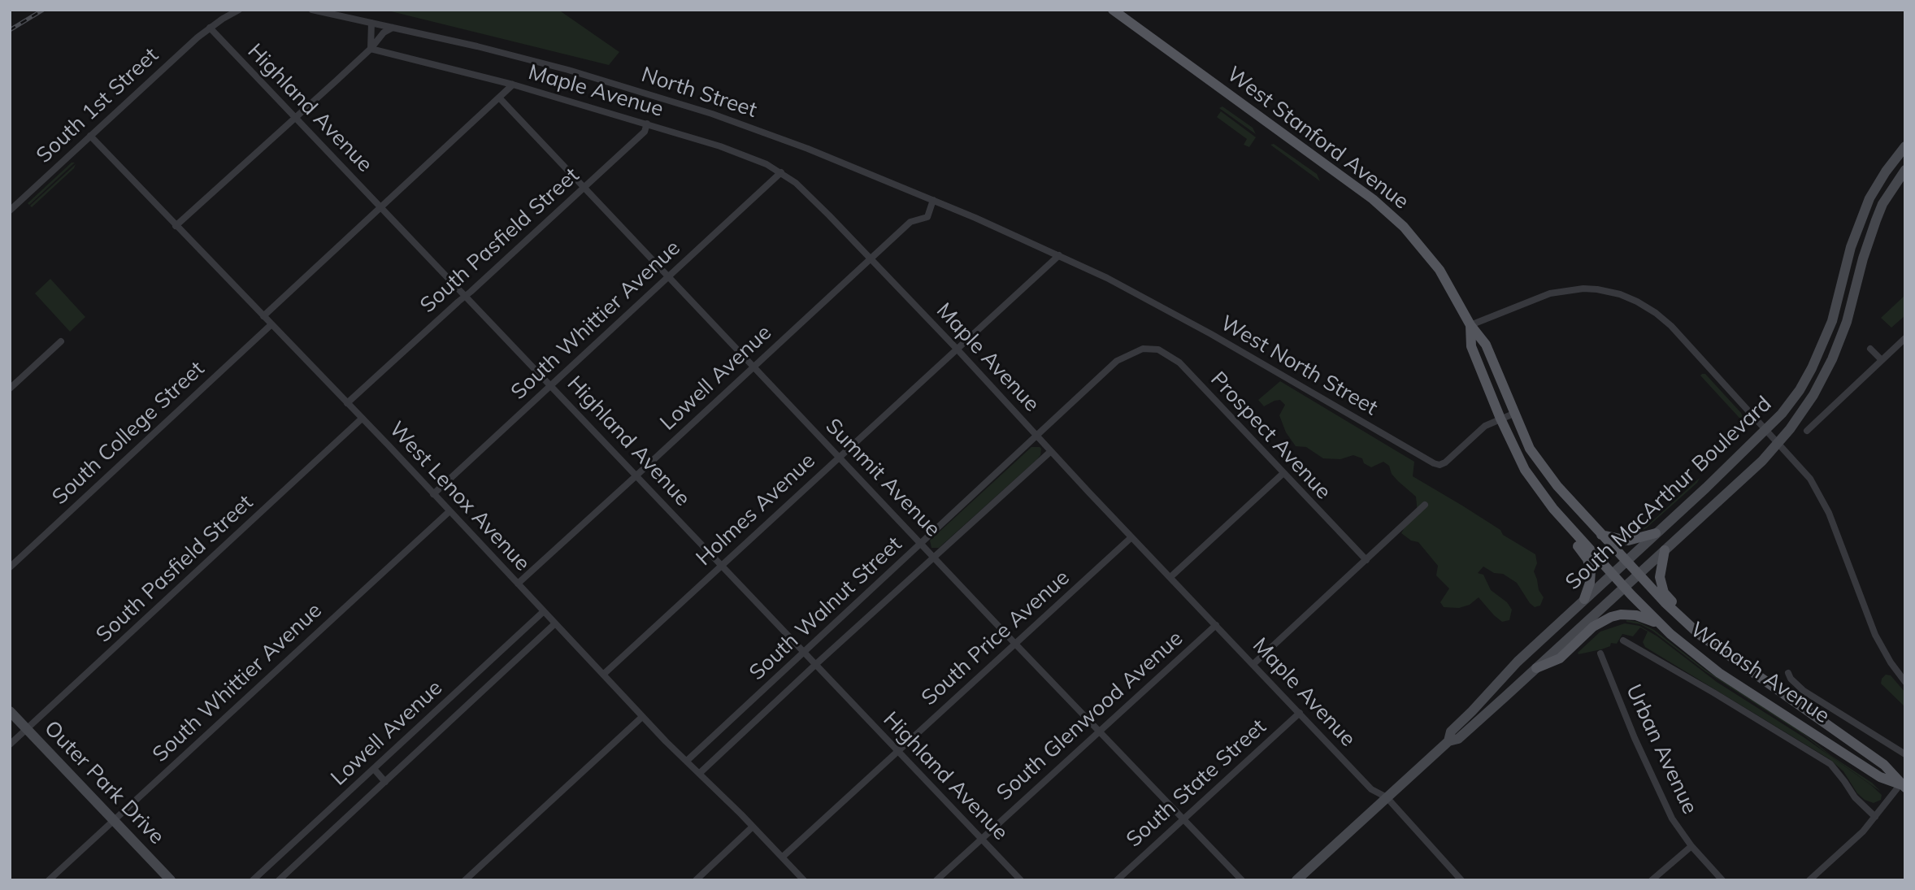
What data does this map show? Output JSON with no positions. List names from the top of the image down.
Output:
{
  "streets": {
    "main road": [
      "West Stanford Avenue",
      "South MacArthur Boulevard",
      "Wabash Avenue",
      "Outer Park Drive"
    ],
    "street": [
      "Maple Avenue",
      "North Street",
      "South 1st Street",
      "Highland Avenue",
      "South Pasfield Street",
      "South Whittier Avenue",
      "West North Street",
      "Lowell Avenue",
      "South College Street",
      "Prospect Avenue",
      "Summit Avenue",
      "West Lenox Avenue",
      "Holmes Avenue",
      "South Walnut Street",
      "South Price Avenue",
      "South Glenwood Avenue",
      "Urban Avenue",
      "South State Street"
    ]
  },
  "crossings": [
    ["Maple Avenue", "South Pasfield Street"],
    ["Maple Avenue", "South Whittier Avenue"],
    ["Maple Avenue", "Lowell Avenue"],
    ["Maple Avenue", "South MacArthur Boulevard"],
    ["Maple Avenue", "Holmes Avenue"],
    ["Maple Avenue", "South Walnut Street"],
    ["Maple Avenue", "South Price Avenue"],
    ["Maple Avenue", "South Glenwood Avenue"],
    ["Maple Avenue", "South State Street"],
    ["North Street", "West North Street"],
    ["North Street", "Lowell Avenue"],
    ["North Street", "Holmes Avenue"],
    ["South 1st Street", "Highland Avenue"],
    ["South 1st Street", "West Lenox Avenue"],
    ["Highland Avenue", "South Pasfield Street"],
    ["Highland Avenue", "South Whittier Avenue"],
    ["Highland Avenue", "Lowell Avenue"],
    ["Highland Avenue", "Holmes Avenue"],
    ["Highland Avenue", "South Walnut Street"],
    ["Highland Avenue", "South Price Avenue"],
    ["Highland Avenue", "South Glenwood Avenue"],
    ["West Stanford Avenue", "West North Street"],
    ["West Stanford Avenue", "South MacArthur Boulevard"],
    ["West Stanford Avenue", "Wabash Avenue"],
    ["South Pasfield Street", "Summit Avenue"],
    ["South Pasfield Street", "West Lenox Avenue"],
    ["South Pasfield Street", "Outer Park Drive"],
    ["South Whittier Avenue", "Summit Avenue"],
    ["South Whittier Avenue", "West Lenox Avenue"],
    ["South Whittier Avenue", "Outer Park Drive"],
    ["West North Street", "Holmes Avenue"],
    ["Lowell Avenue", "Summit Avenue"],
    ["Lowell Avenue", "West Lenox Avenue"],
    ["South College Street", "West Lenox Avenue"],
    ["Prospect Avenue", "South Walnut Street"],
    ["Summit Avenue", "Holmes Avenue"],
    ["Summit Avenue", "South Walnut Street"],
    ["Summit Avenue", "South Price Avenue"],
    ["Summit Avenue", "South Glenwood Avenue"],
    ["Summit Avenue", "South State Street"],
    ["South MacArthur Boulevard", "Wabash Avenue"],
    ["West Lenox Avenue", "Holmes Avenue"],
    ["West Lenox Avenue", "South Walnut Street"],
    ["West Lenox Avenue", "South Price Avenue"]
  ]
}
